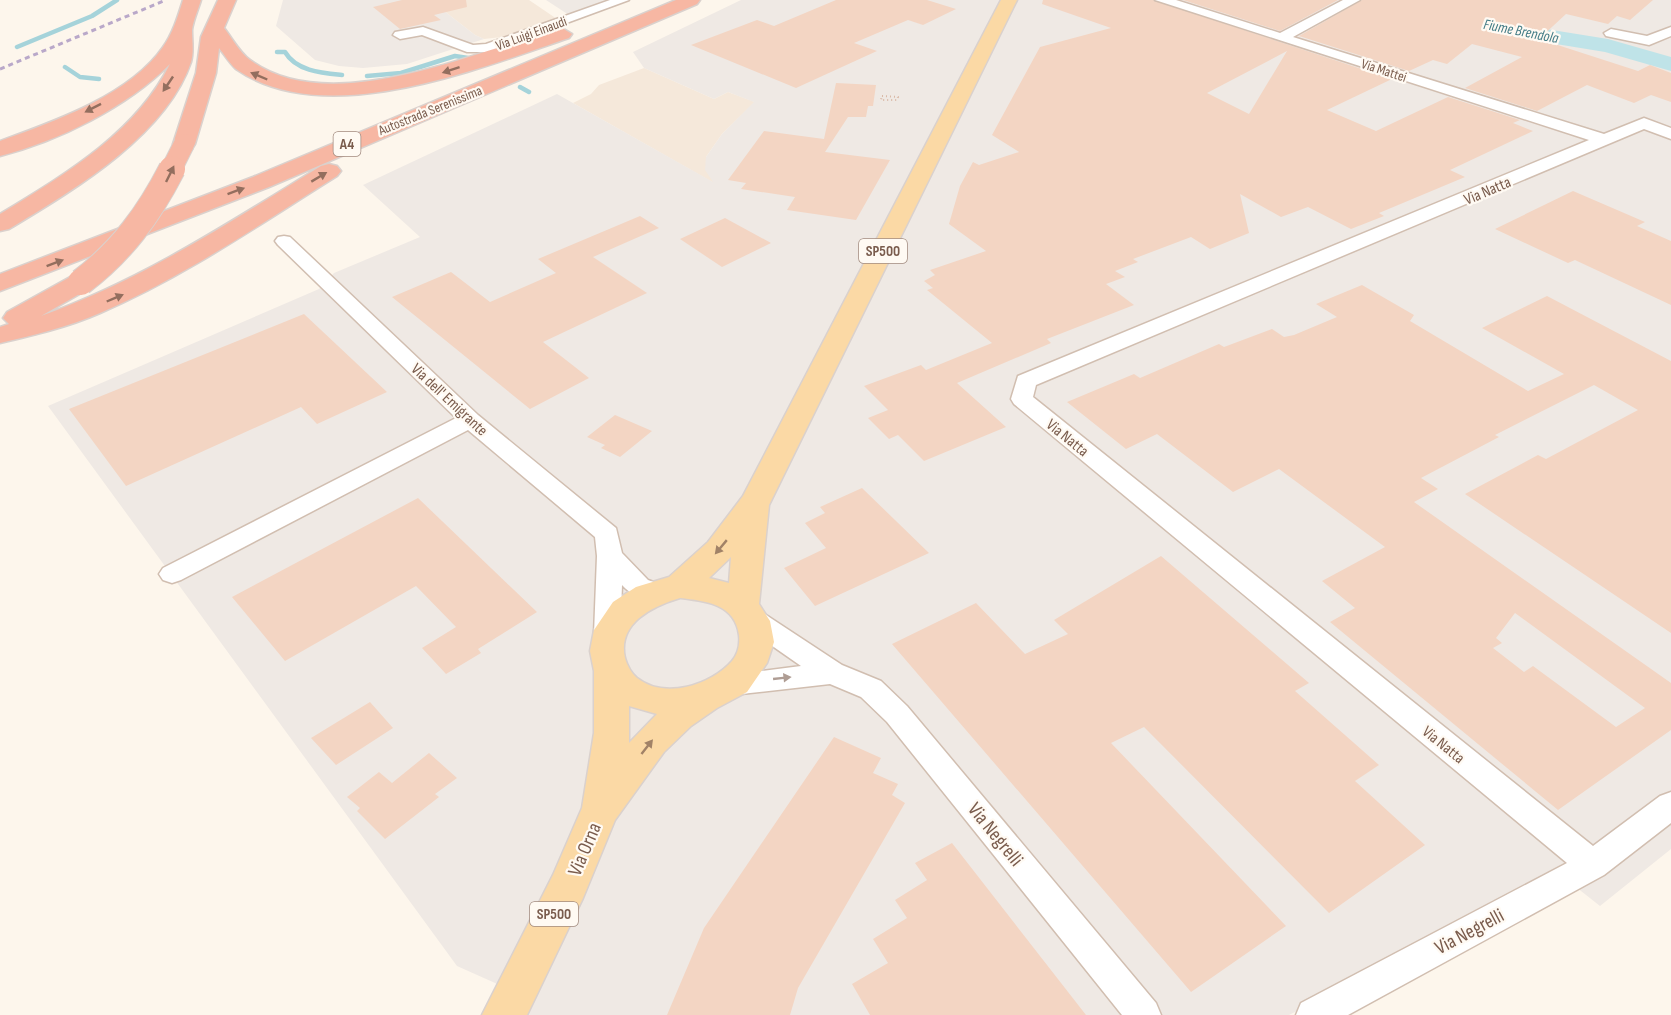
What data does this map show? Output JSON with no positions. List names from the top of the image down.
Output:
{
  "streets": {
    "highway": ["Autostrada Serenissima", "A4"],
    "main road": ["SP500", "Via Orna"],
    "street": [
      "Via Luigi Einaudi",
      "Via Mattei",
      "Via Natta",
      "Via dell' Emigrante",
      "Via Negrelli"
    ]
  },
  "crossings": [
    ["Via Luigi Einaudi", "Autostrada Serenissima"],
    ["Via Mattei", "Via Natta"],
    ["Via Natta", "Via Negrelli"],
    ["SP500", "Via dell' Emigrante"],
    ["SP500", "Via Negrelli"],
    ["SP500", "Via Orna"],
    ["Via dell' Emigrante", "Via Negrelli"],
    ["Via dell' Emigrante", "Via Orna"],
    ["Via Negrelli", "Via Orna"]
  ],
  "water": ["Fiume Brendola"]
}
